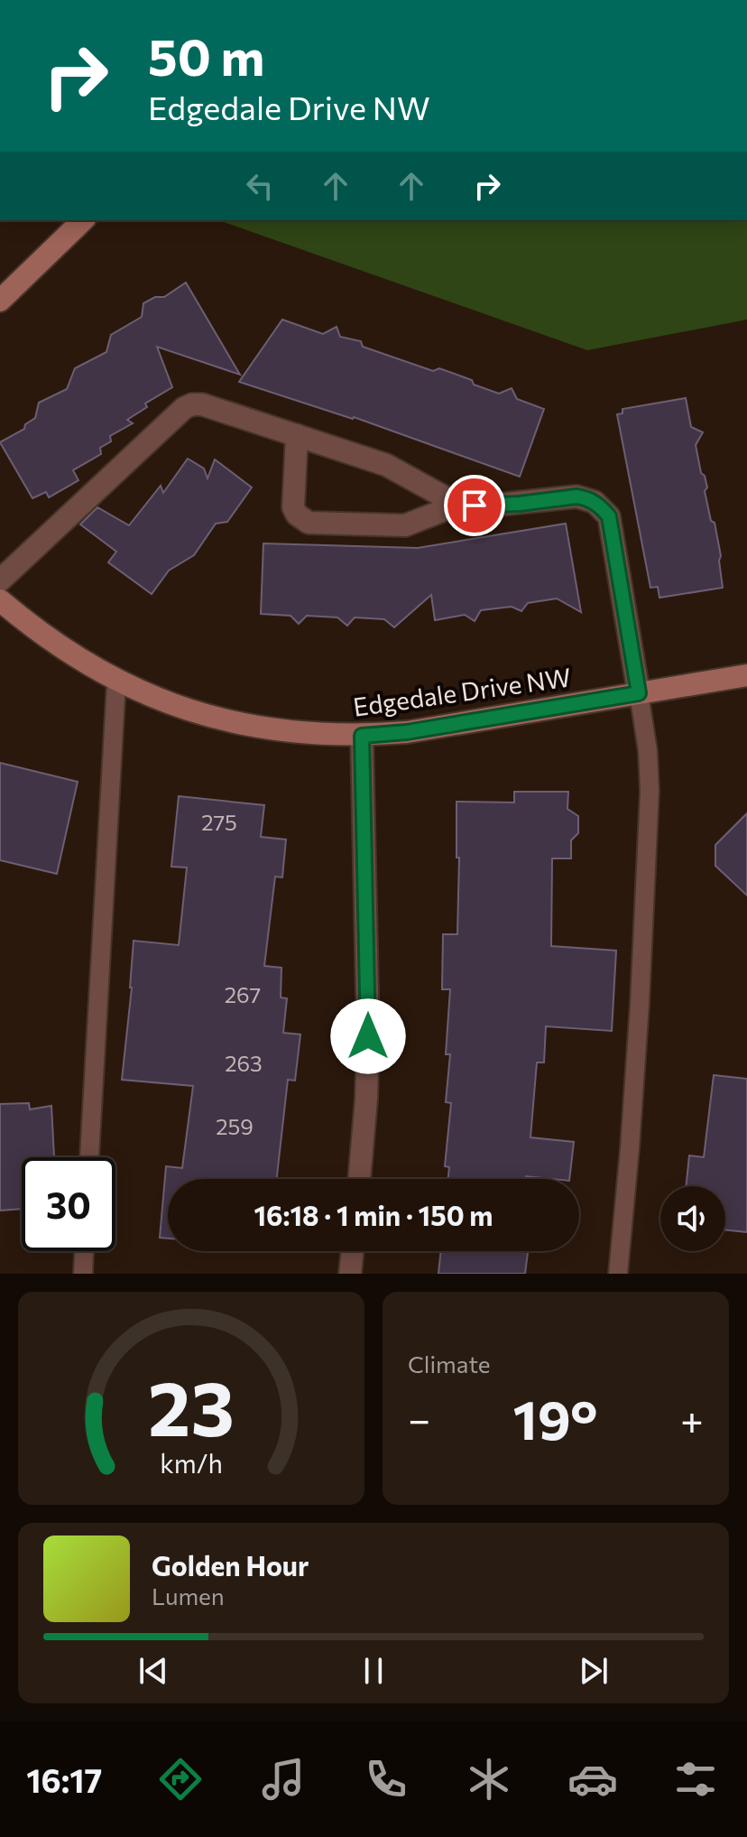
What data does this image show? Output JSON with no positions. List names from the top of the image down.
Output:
{
  "streets": {
    "street": ["Edgedale Drive NW"]
  },
  "house_numbers": [
    "275",
    "267",
    "263",
    "259"
  ],
  "page": {
    "turn": ["50 m", "Edgedale Drive NW"],
    "limit": "30",
    "trip": "16:18 · 1 min · 150 m",
    "tile": "Climate",
    "heat": ["−", "19°", "+"],
    "song": ["Golden Hour", "Lumen"],
    "tabs": "16:17",
    "gauge": ["23", "km/h"]
  }
}
